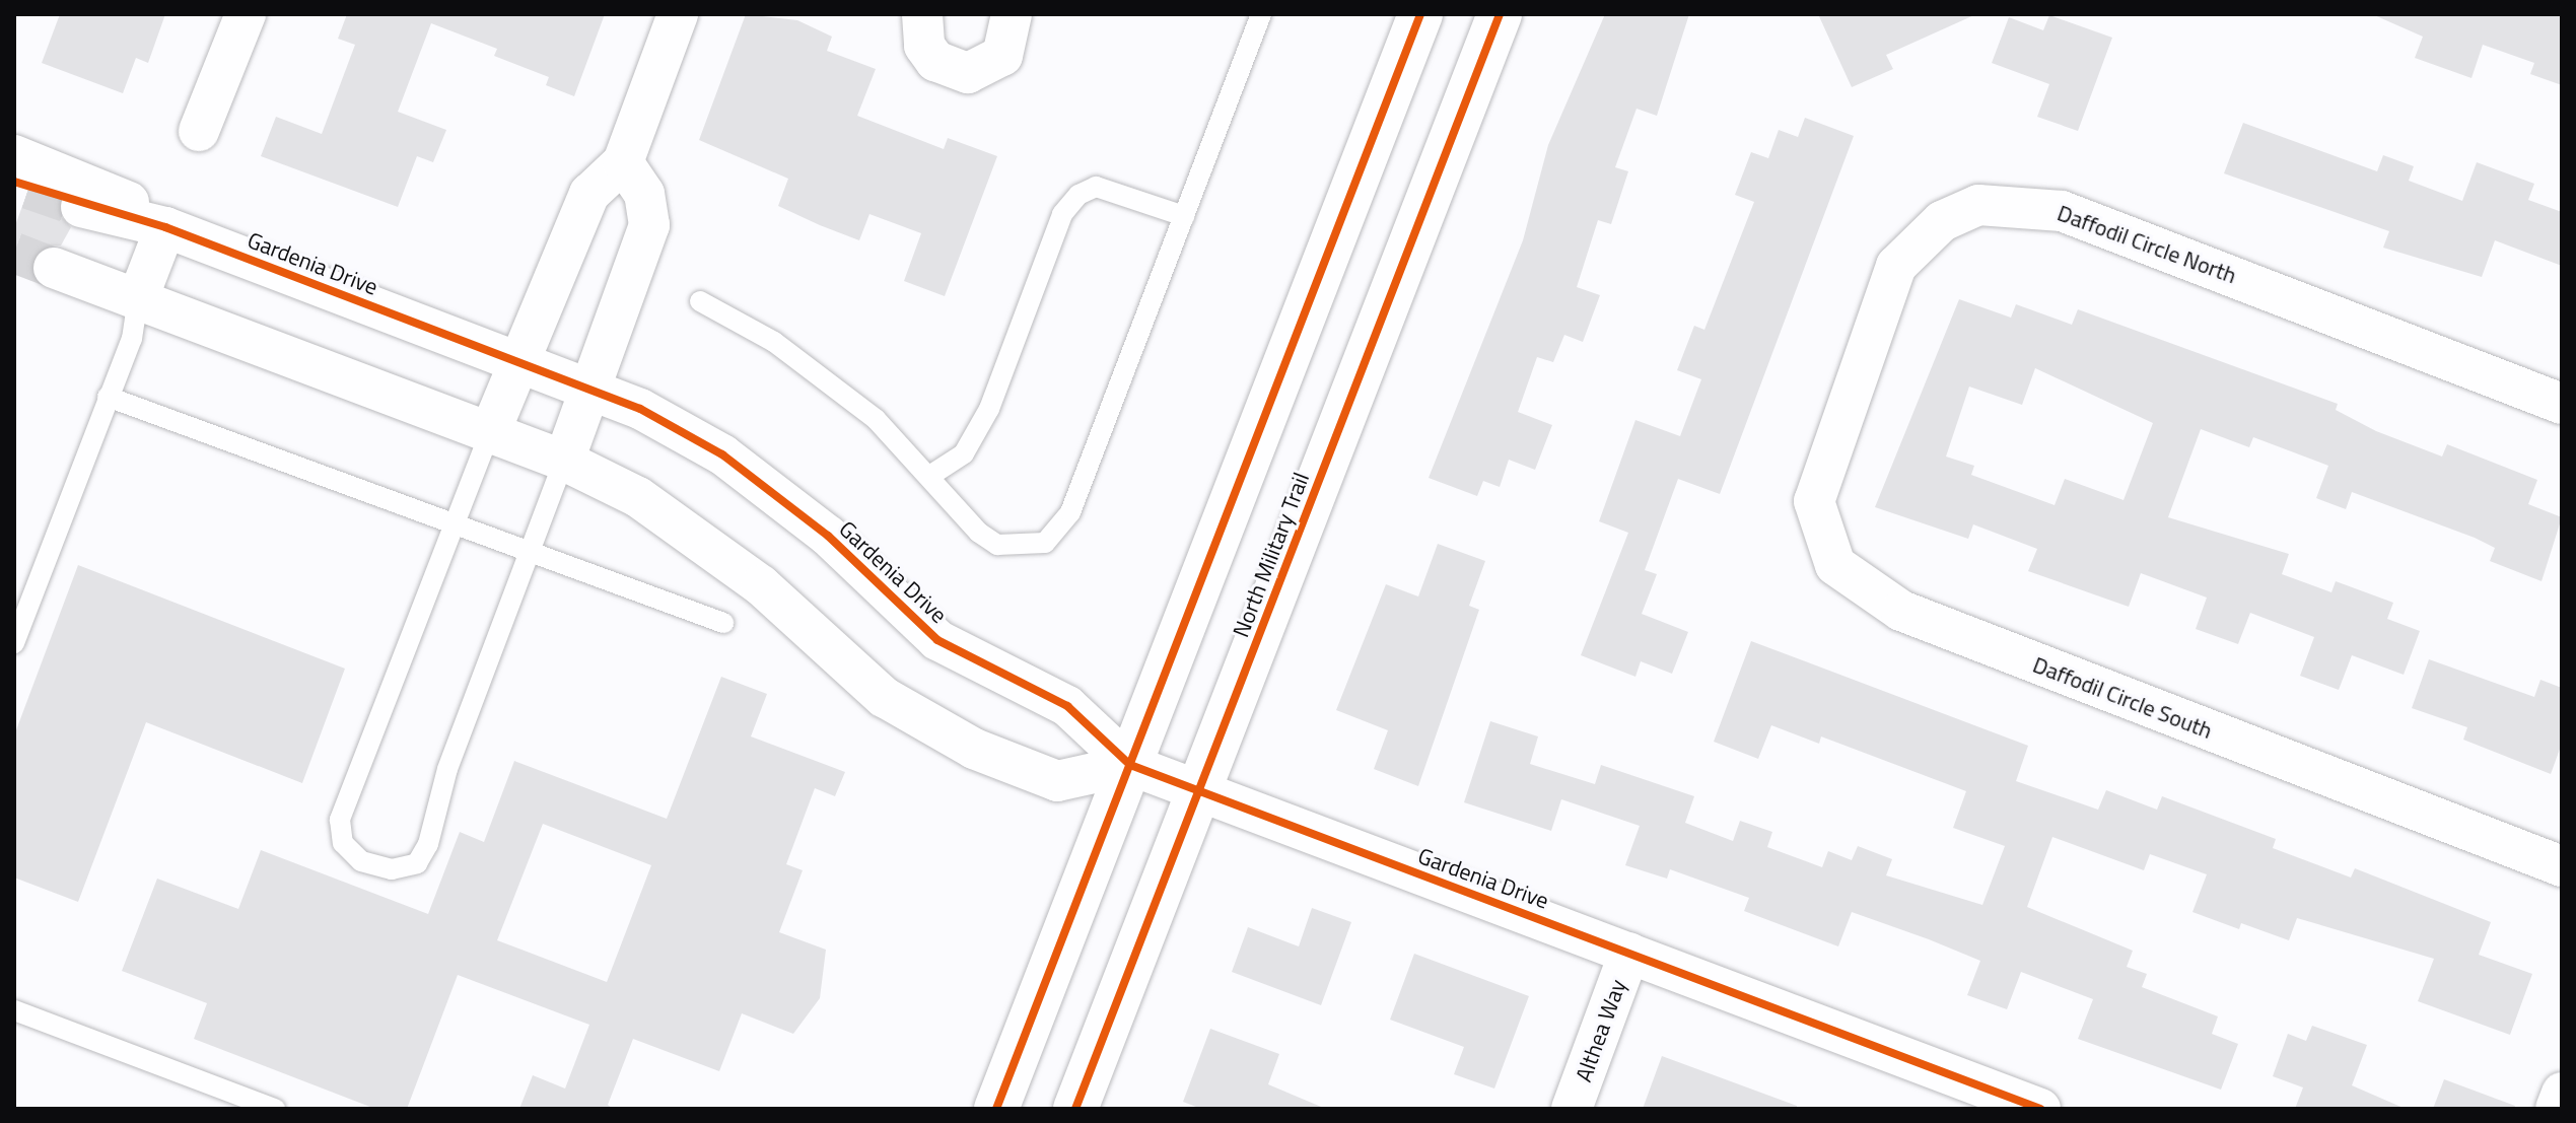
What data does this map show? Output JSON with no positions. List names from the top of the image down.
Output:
{
  "streets": {
    "main road": ["North Military Trail"],
    "street": [
      "Daffodil Circle North",
      "Gardenia Drive",
      "Daffodil Circle South",
      "Althea Way"
    ]
  },
  "crossings": [
    ["Daffodil Circle North", "Daffodil Circle South"],
    ["Gardenia Drive", "North Military Trail"],
    ["Gardenia Drive", "Althea Way"]
  ]
}
